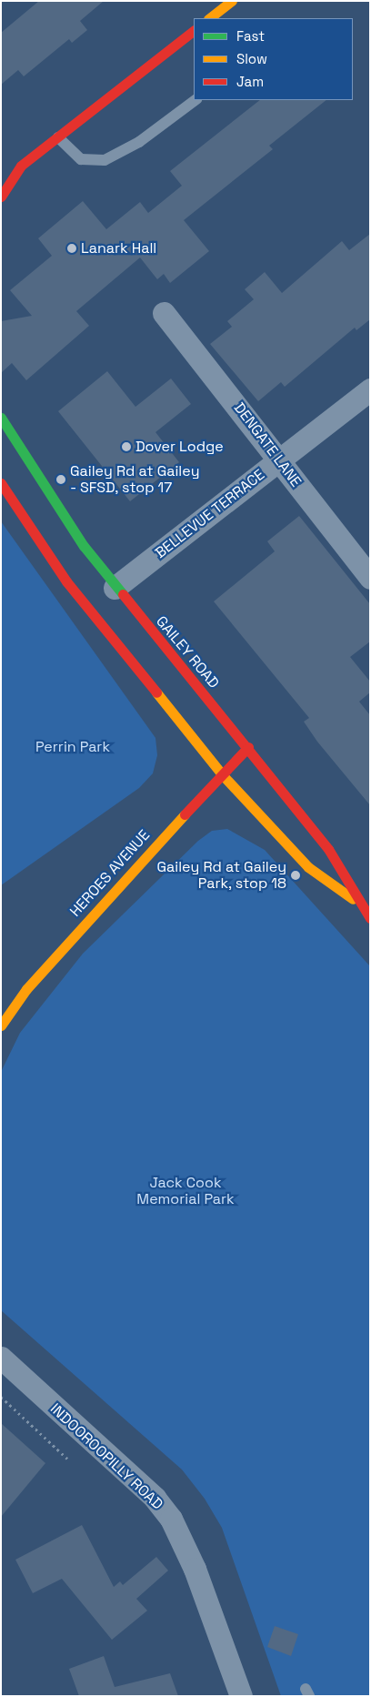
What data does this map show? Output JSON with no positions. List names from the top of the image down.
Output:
{
  "streets": {
    "main road": ["GAILEY ROAD", "HEROES AVENUE"],
    "street": ["DENGATE LANE", "BELLEVUE TERRACE", "INDOOROOPILLY ROAD"]
  },
  "crossings": [
    ["DENGATE LANE", "BELLEVUE TERRACE"],
    ["BELLEVUE TERRACE", "GAILEY ROAD"],
    ["GAILEY ROAD", "HEROES AVENUE"]
  ],
  "parks": ["Perrin Park", "Jack Cook Memorial Park"],
  "places": [
    "Lanark Hall",
    "Dover Lodge",
    "Gailey Rd at Gailey - SFSD, stop 17",
    "Gailey Rd at Gailey Park, stop 18"
  ],
  "legend": ["Fast", "Slow", "Jam"]
}
